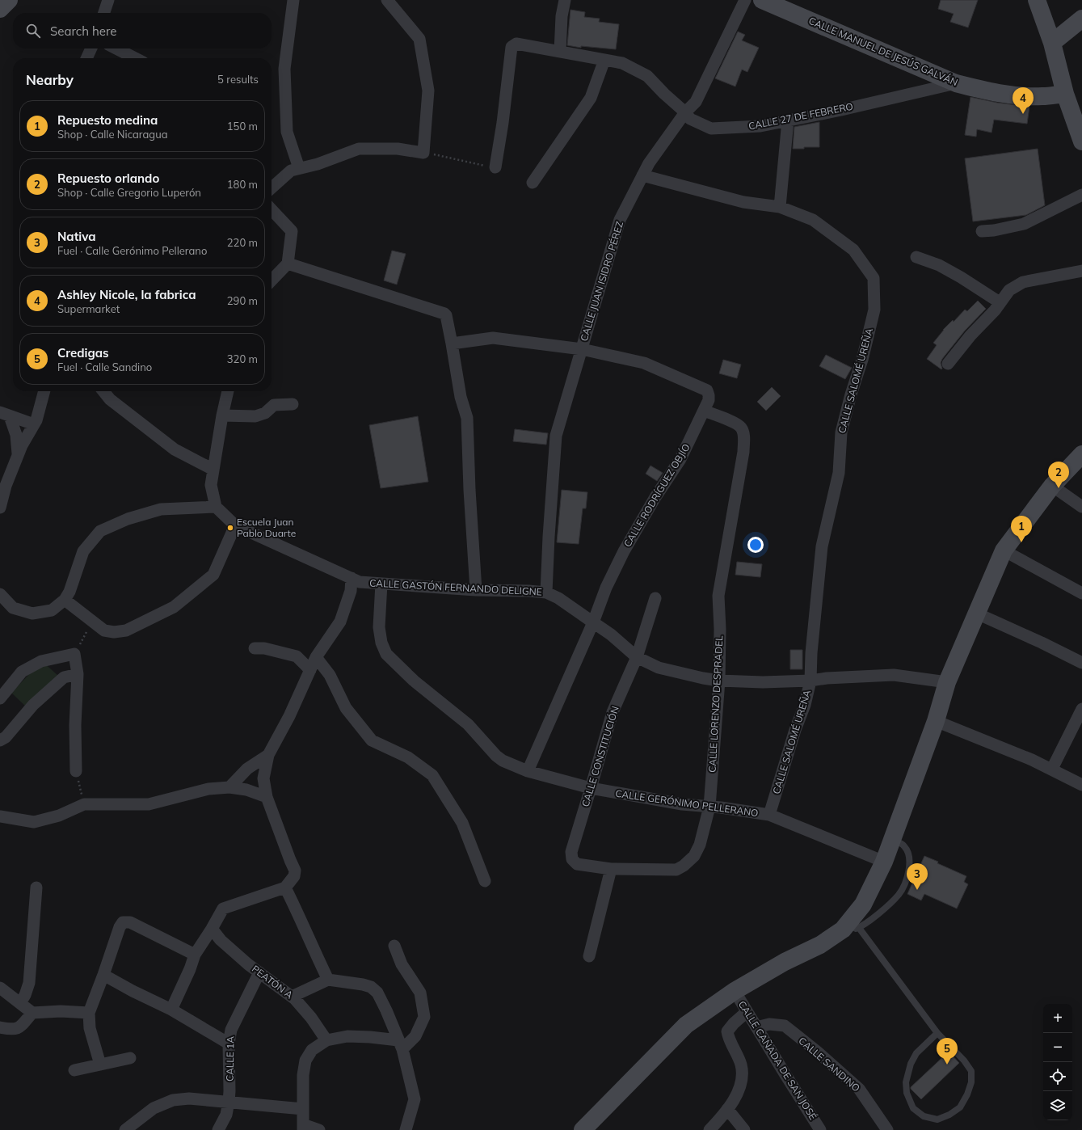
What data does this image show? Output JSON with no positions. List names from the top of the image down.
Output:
{
  "streets": {
    "main road": ["CALLE MANUEL DE JESÚS GALVÁN"],
    "street": [
      "CALLE 27 DE FEBRERO",
      "CALLE JUAN ISIDRO PÉREZ",
      "CALLE SALOMÉ UREÑA",
      "CALLE RODRÍGUEZ OBJÍO",
      "CALLE GASTÓN FERNANDO DELIGNE",
      "CALLE LORENZO DESPRADEL",
      "CALLE CONSTITUCIÓN",
      "CALLE GERÓNIMO PELLERANO",
      "PEATÓN A",
      "CALLE 1A",
      "CALLE CAÑADA DE SAN JOSÉ",
      "CALLE SANDINO"
    ]
  },
  "crossings": [
    ["CALLE MANUEL DE JESÚS GALVÁN", "CALLE 27 DE FEBRERO"],
    ["CALLE 27 DE FEBRERO", "CALLE JUAN ISIDRO PÉREZ"],
    ["CALLE JUAN ISIDRO PÉREZ", "CALLE SALOMÉ UREÑA"],
    ["CALLE JUAN ISIDRO PÉREZ", "CALLE RODRÍGUEZ OBJÍO"],
    ["CALLE JUAN ISIDRO PÉREZ", "CALLE GASTÓN FERNANDO DELIGNE"],
    ["CALLE SALOMÉ UREÑA", "CALLE GASTÓN FERNANDO DELIGNE"],
    ["CALLE SALOMÉ UREÑA", "CALLE GERÓNIMO PELLERANO"],
    ["CALLE RODRÍGUEZ OBJÍO", "CALLE GASTÓN FERNANDO DELIGNE"],
    ["CALLE RODRÍGUEZ OBJÍO", "CALLE LORENZO DESPRADEL"],
    ["CALLE RODRÍGUEZ OBJÍO", "CALLE GERÓNIMO PELLERANO"],
    ["CALLE GASTÓN FERNANDO DELIGNE", "CALLE LORENZO DESPRADEL"],
    ["CALLE GASTÓN FERNANDO DELIGNE", "CALLE CONSTITUCIÓN"],
    ["CALLE GASTÓN FERNANDO DELIGNE", "CALLE GERÓNIMO PELLERANO"],
    ["CALLE LORENZO DESPRADEL", "CALLE CONSTITUCIÓN"],
    ["CALLE LORENZO DESPRADEL", "CALLE GERÓNIMO PELLERANO"],
    ["CALLE CONSTITUCIÓN", "CALLE GERÓNIMO PELLERANO"],
    ["PEATÓN A", "CALLE 1A"],
    ["CALLE CAÑADA DE SAN JOSÉ", "CALLE SANDINO"]
  ],
  "places": ["Escuela Juan Pablo Duarte"],
  "page": {
    "search": "Search here",
    "heading": ["Nearby", "5 results"],
    "pins": [
      "4",
      "2",
      "1",
      "3",
      "5"
    ],
    "list": [
      {
        "mark": "1",
        "name": "Repuesto medina",
        "note": "Shop · Calle Nicaragua",
        "value": "150 m"
      },
      {
        "mark": "2",
        "name": "Repuesto orlando",
        "note": "Shop · Calle Gregorio Luperón",
        "value": "180 m"
      },
      {
        "mark": "3",
        "name": "Nativa",
        "note": "Fuel · Calle Gerónimo Pellerano",
        "value": "220 m"
      },
      {
        "mark": "4",
        "name": "Ashley Nicole, la fabrica",
        "note": "Supermarket",
        "value": "290 m"
      },
      {
        "mark": "5",
        "name": "Credigas",
        "note": "Fuel · Calle Sandino",
        "value": "320 m"
      }
    ],
    "map_buttons": ["+", "−"]
  }
}
